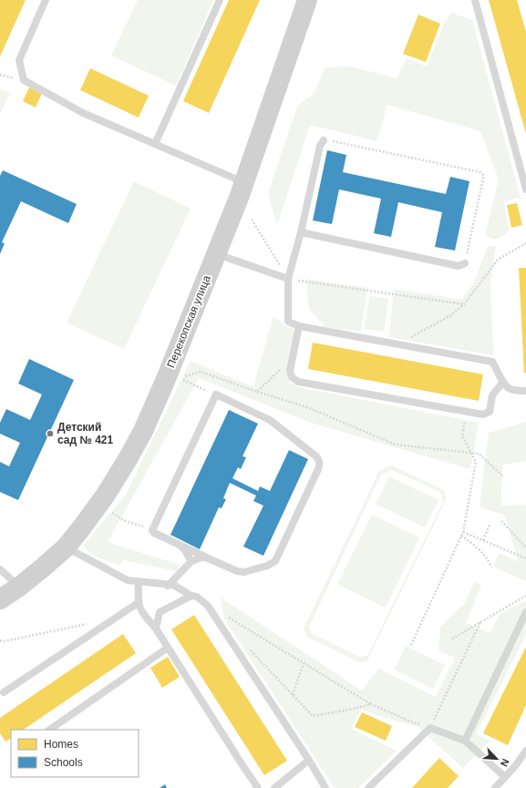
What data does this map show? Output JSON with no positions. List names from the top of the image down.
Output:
{
  "streets": {
    "street": ["Перекопская улица"]
  },
  "places": ["Детский сад № 421"],
  "legend": ["Homes", "Schools"],
  "north": "bottom right"
}
